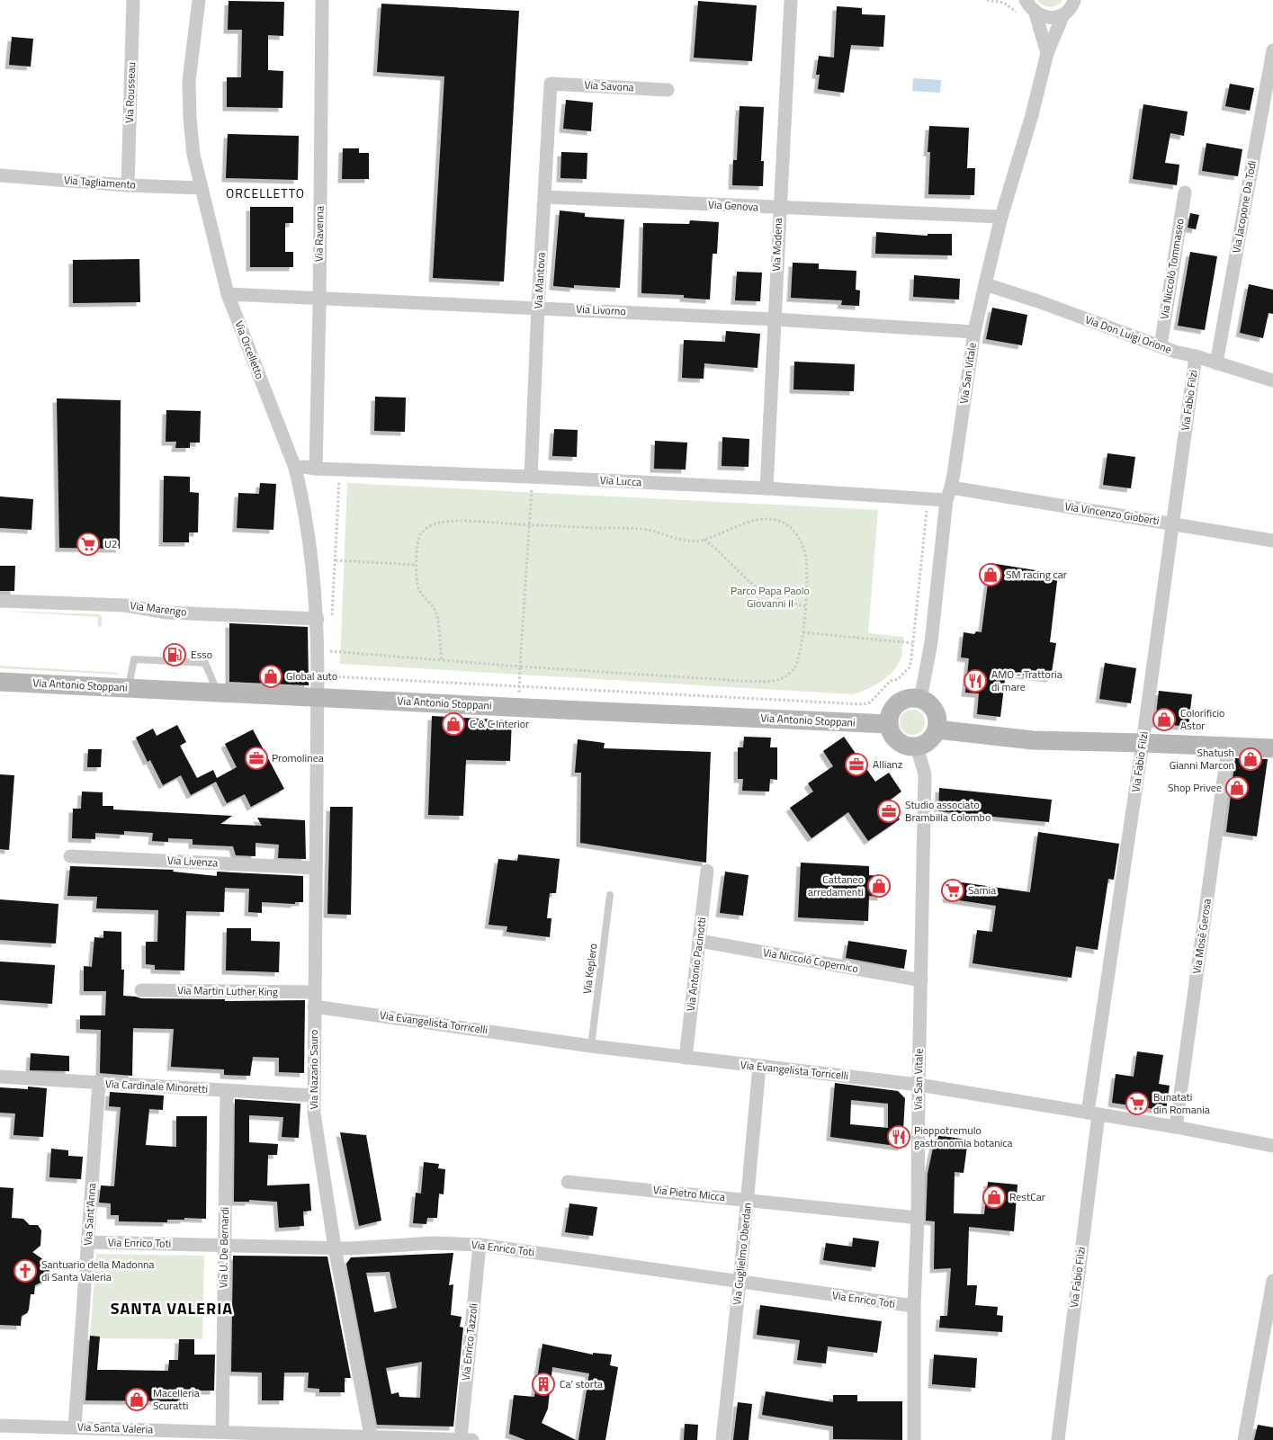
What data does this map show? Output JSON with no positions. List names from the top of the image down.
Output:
{
  "streets": {
    "street": [
      "Via Savona",
      "Via Rousseau",
      "Via Tagliamento",
      "Via Genova",
      "Via Jacopone Da Todi",
      "Via Ravenna",
      "Via Modena",
      "Via Niccolò Tommaseo",
      "Via Mantova",
      "Via Livorno",
      "Via Don Luigi Orione",
      "Via Orcelletto",
      "Via San Vitale",
      "Via Fabio Filzi",
      "Via Lucca",
      "Via Vincenzo Gioberti",
      "Via Marengo",
      "Via Antonio Stoppani",
      "Via Livenza",
      "Via Mosè Gerosa",
      "Via Niccolò Copernico",
      "Via Antonio Pacinotti",
      "Via Martin Luther King",
      "Via Evangelista Torricelli",
      "Via Nazario Sauro",
      "Via Cardinale Minoretti",
      "Via Pietro Micca",
      "Via Sant'Anna",
      "Via Enrico Toti",
      "Via U. De Bernardi",
      "Via Guglielmo Oberdan",
      "Via Enrico Tazzoli",
      "Via Santa Valeria"
    ],
    "lane": ["Via Keplero"]
  },
  "crossings": [
    ["Via Savona", "Via Mantova"],
    ["Via Rousseau", "Via Tagliamento"],
    ["Via Tagliamento", "Via Orcelletto"],
    ["Via Genova", "Via Modena"],
    ["Via Genova", "Via Mantova"],
    ["Via Genova", "Via San Vitale"],
    ["Via Jacopone Da Todi", "Via Don Luigi Orione"],
    ["Via Ravenna", "Via Livorno"],
    ["Via Ravenna", "Via Lucca"],
    ["Via Modena", "Via Livorno"],
    ["Via Modena", "Via Lucca"],
    ["Via Niccolò Tommaseo", "Via Don Luigi Orione"],
    ["Via Mantova", "Via Livorno"],
    ["Via Mantova", "Via Lucca"],
    ["Via Livorno", "Via Orcelletto"],
    ["Via Livorno", "Via San Vitale"],
    ["Via Don Luigi Orione", "Via San Vitale"],
    ["Via Don Luigi Orione", "Via Fabio Filzi"],
    ["Via Orcelletto", "Via Lucca"],
    ["Via Orcelletto", "Via Marengo"],
    ["Via Orcelletto", "Via Antonio Stoppani"],
    ["Via Orcelletto", "Via Nazario Sauro"],
    ["Via San Vitale", "Via Lucca"],
    ["Via San Vitale", "Via Vincenzo Gioberti"],
    ["Via San Vitale", "Via Antonio Stoppani"],
    ["Via San Vitale", "Via Niccolò Copernico"],
    ["Via San Vitale", "Via Evangelista Torricelli"],
    ["Via San Vitale", "Via Pietro Micca"],
    ["Via San Vitale", "Via Enrico Toti"],
    ["Via Fabio Filzi", "Via Vincenzo Gioberti"],
    ["Via Fabio Filzi", "Via Evangelista Torricelli"],
    ["Via Lucca", "Via Vincenzo Gioberti"],
    ["Via Antonio Stoppani", "Via Nazario Sauro"],
    ["Via Livenza", "Via Nazario Sauro"],
    ["Via Mosè Gerosa", "Via Evangelista Torricelli"],
    ["Via Niccolò Copernico", "Via Antonio Pacinotti"],
    ["Via Antonio Pacinotti", "Via Evangelista Torricelli"],
    ["Via Keplero", "Via Evangelista Torricelli"],
    ["Via Martin Luther King", "Via Evangelista Torricelli"],
    ["Via Martin Luther King", "Via Nazario Sauro"],
    ["Via Evangelista Torricelli", "Via Nazario Sauro"],
    ["Via Evangelista Torricelli", "Via Guglielmo Oberdan"],
    ["Via Nazario Sauro", "Via Cardinale Minoretti"],
    ["Via Nazario Sauro", "Via Enrico Toti"],
    ["Via Nazario Sauro", "Via Santa Valeria"],
    ["Via Cardinale Minoretti", "Via Sant'Anna"],
    ["Via Cardinale Minoretti", "Via U. De Bernardi"],
    ["Via Pietro Micca", "Via Guglielmo Oberdan"],
    ["Via Sant'Anna", "Via Enrico Toti"],
    ["Via Sant'Anna", "Via Santa Valeria"],
    ["Via Enrico Toti", "Via U. De Bernardi"],
    ["Via Enrico Toti", "Via Guglielmo Oberdan"],
    ["Via Enrico Toti", "Via Enrico Tazzoli"],
    ["Via U. De Bernardi", "Via Santa Valeria"],
    ["Via Enrico Tazzoli", "Via Santa Valeria"]
  ],
  "districts": ["ORCELLETTO", "SANTA VALERIA"],
  "parks": ["Parco Papa Paolo Giovanni II"],
  "places": {
    "supermarket": ["U2", "Samia", "Bunatati din Romania"],
    "shop": [
      "SM racing car",
      "Global auto",
      "Colorificio Astor",
      "C & C Interior",
      "Shatush Gianni Marcon",
      "Shop Privee",
      "Cattaneo arredamenti",
      "RestCar",
      "Macelleria Scuratti"
    ],
    "fuel station": ["Esso"],
    "restaurant": ["AMO - Trattoria di mare", "Pioppotremulo gastronomia botanica"],
    "office": ["Promolinea", "Allianz", "Studio associato Brambilla Colombo"],
    "church": ["Santuario della Madonna di Santa Valeria"],
    "building": ["Ca' storta"]
  }
}
